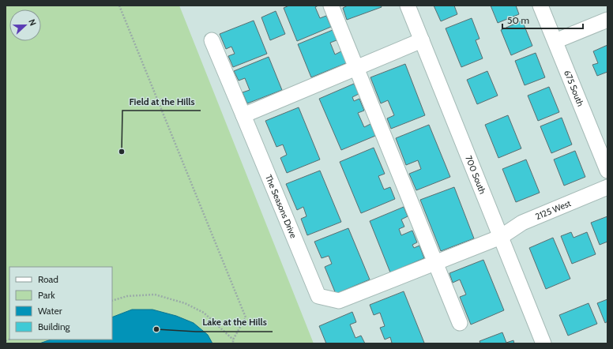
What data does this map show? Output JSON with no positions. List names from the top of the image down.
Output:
{
  "streets": {
    "street": [
      "675 South",
      "700 South",
      "The Seasons Drive",
      "2125 West"
    ]
  },
  "crossings": [
    ["700 South", "The Seasons Drive"],
    ["700 South", "2125 West"],
    ["The Seasons Drive", "2125 West"]
  ],
  "places": ["Field at the Hills", "Lake at the Hills"],
  "legend": [
    "Road",
    "Park",
    "Water",
    "Building"
  ],
  "scale_bar": "50 m",
  "north": "right"
}
